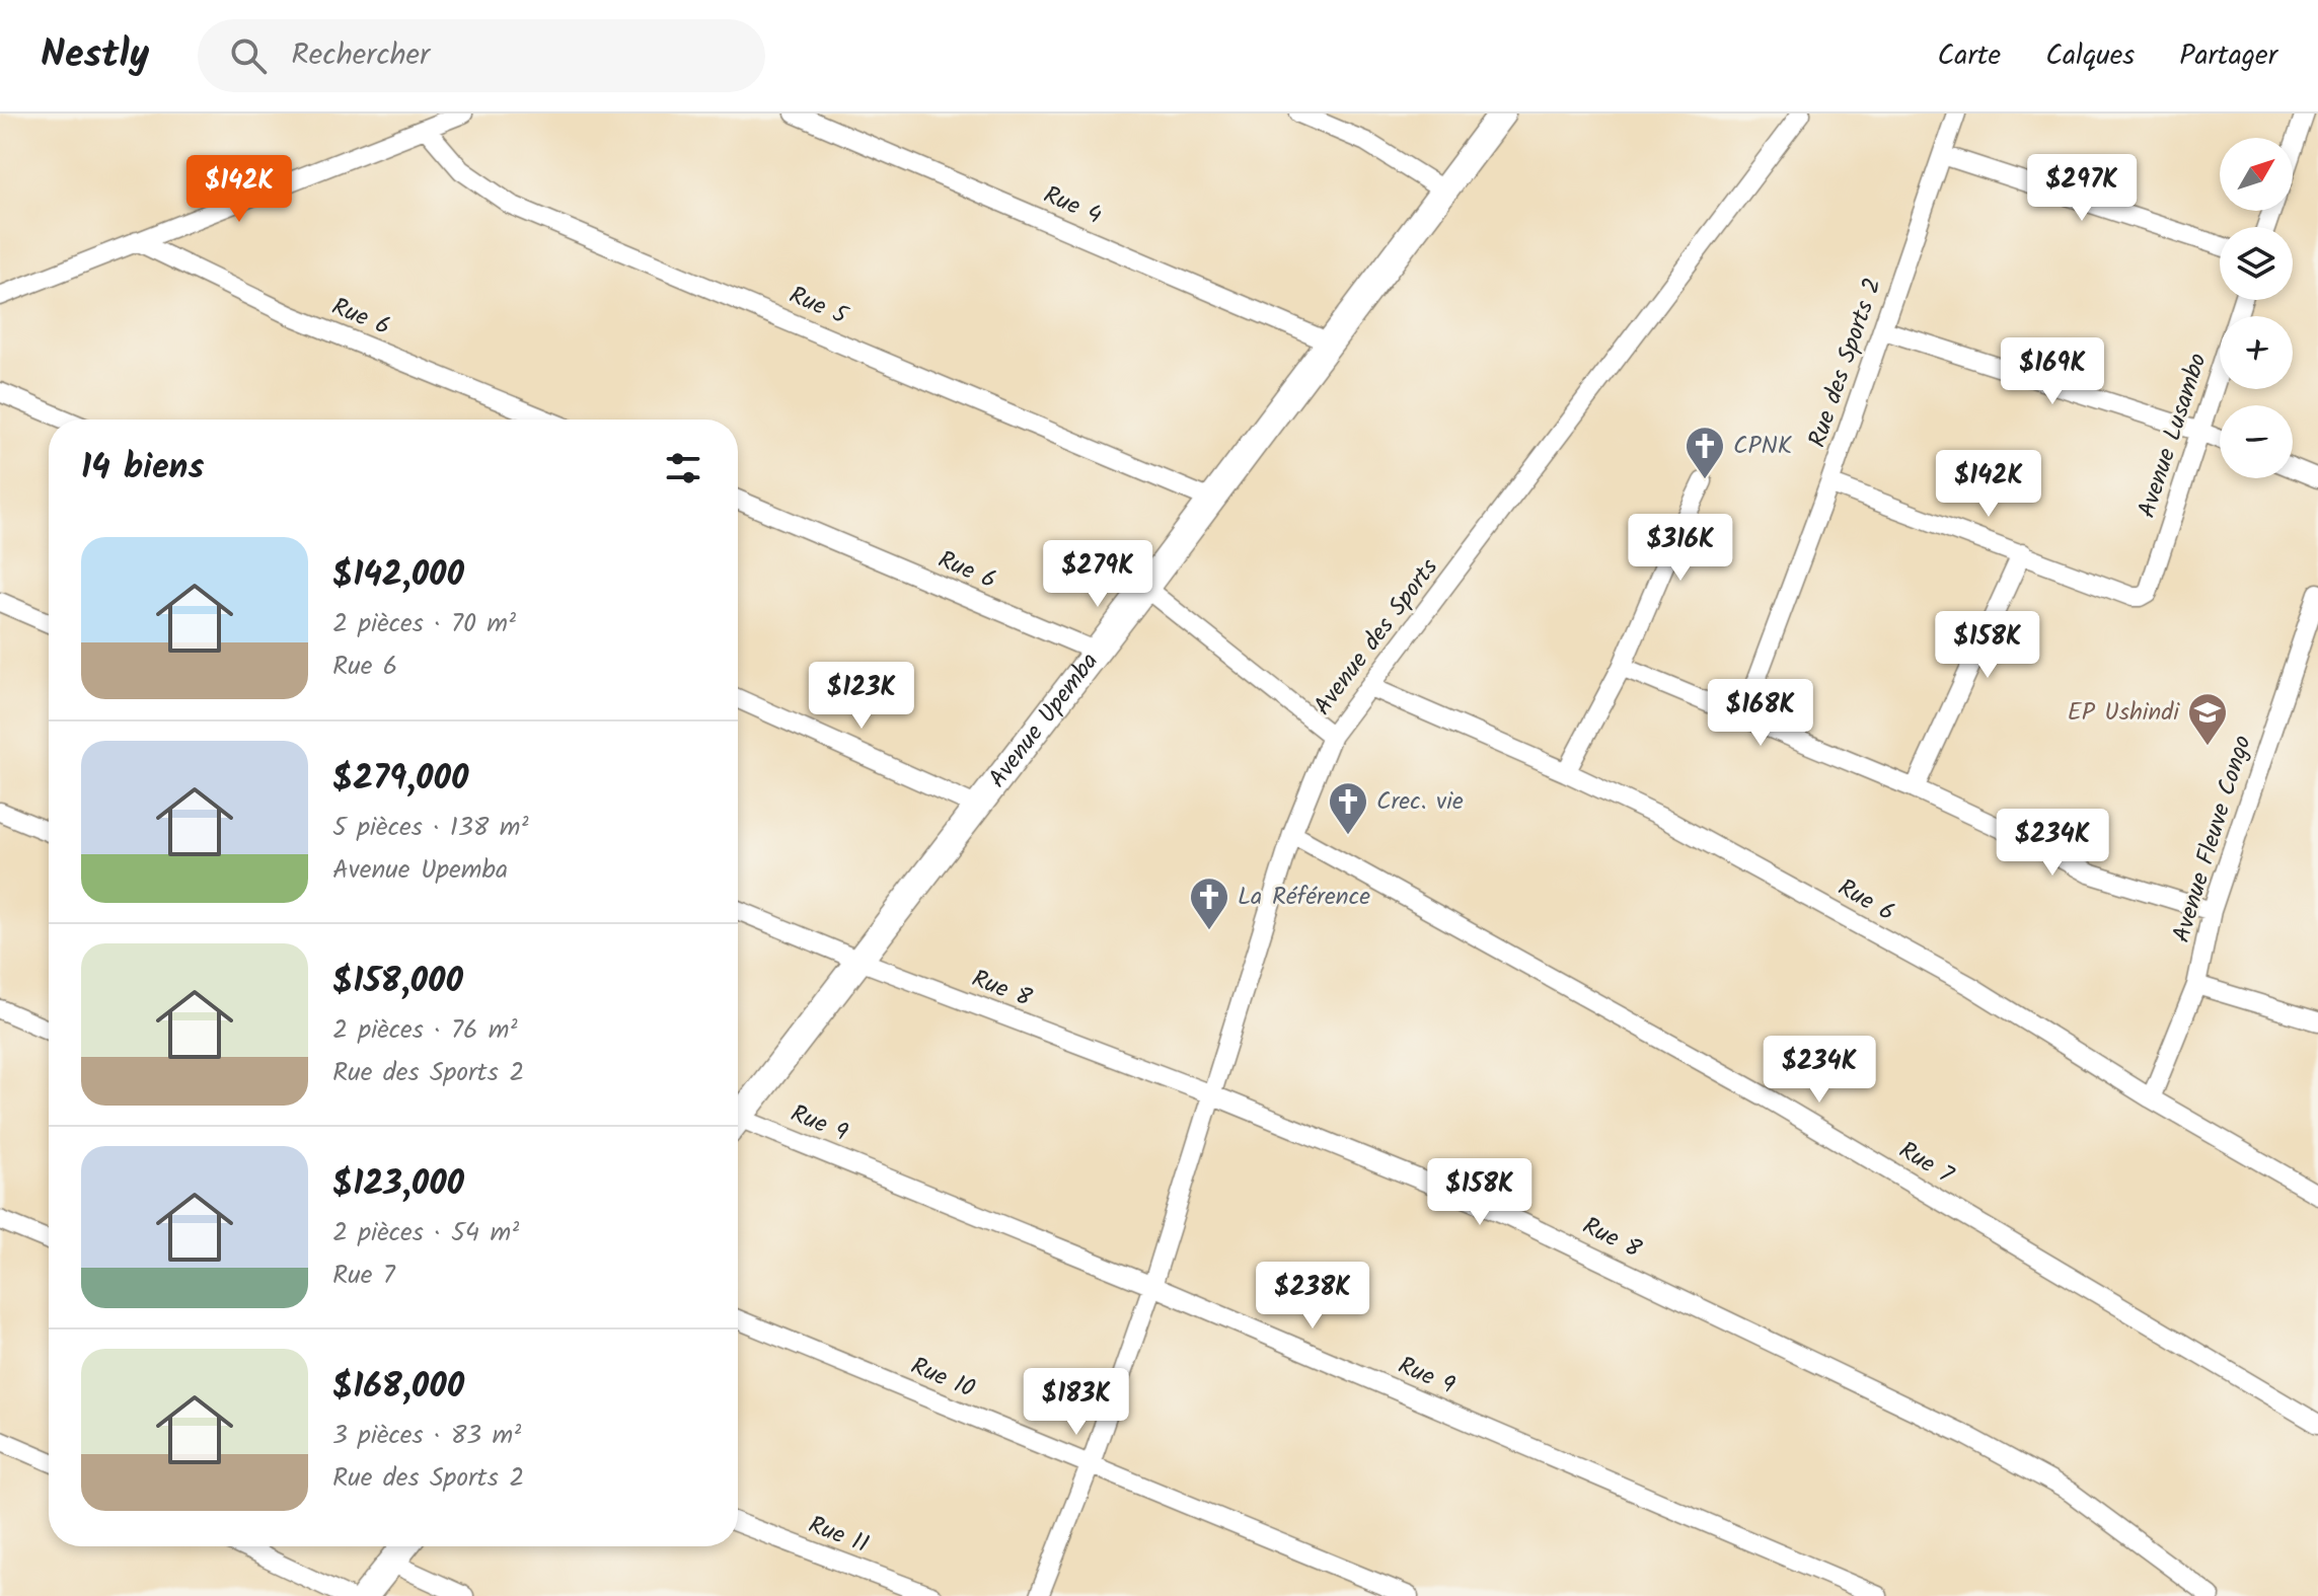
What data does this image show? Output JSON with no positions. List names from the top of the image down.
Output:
{
  "streets": {
    "street": [
      "Rue 4",
      "Rue 5",
      "Rue 6",
      "Rue des Sports 2",
      "Avenue Lusambo",
      "Avenue des Sports",
      "Avenue Upemba",
      "Avenue Fleuve Congo",
      "Rue 8",
      "Rue 9",
      "Rue 7",
      "Rue 10",
      "Rue 11"
    ]
  },
  "crossings": [
    ["Rue 4", "Avenue Upemba"],
    ["Rue 5", "Avenue Upemba"],
    ["Rue 6", "Avenue des Sports"],
    ["Rue 6", "Avenue Upemba"],
    ["Rue 6", "Avenue Fleuve Congo"],
    ["Avenue des Sports", "Rue 8"],
    ["Avenue des Sports", "Rue 9"],
    ["Avenue des Sports", "Rue 7"],
    ["Avenue des Sports", "Rue 10"],
    ["Avenue Upemba", "Rue 8"]
  ],
  "places": {
    "church": ["CPNK", "Crec. vie", "La Référence"],
    "school or university": ["EP Ushindi"]
  },
  "north": "top right",
  "page": {
    "header": "Nestly",
    "search": "Rechercher",
    "nav": ["Carte", "Calques", "Partager"],
    "map_buttons": ["+", "−"],
    "price": [
      "$297K",
      "$142K",
      "$169K",
      "$142K",
      "$316K",
      "$279K",
      "$158K",
      "$123K",
      "$168K",
      "$234K",
      "$234K",
      "$158K",
      "$238K",
      "$183K"
    ],
    "heading": "14 biens",
    "list": [
      {
        "name": "$142,000",
        "note": "2 pièces · 70 m² · Rue 6"
      },
      {
        "name": "$279,000",
        "note": "5 pièces · 138 m² · Avenue Upemba"
      },
      {
        "name": "$158,000",
        "note": "2 pièces · 76 m² · Rue des Sports 2"
      },
      {
        "name": "$123,000",
        "note": "2 pièces · 54 m² · Rue 7"
      },
      {
        "name": "$168,000",
        "note": "3 pièces · 83 m² · Rue des Sports 2"
      }
    ]
  }
}
